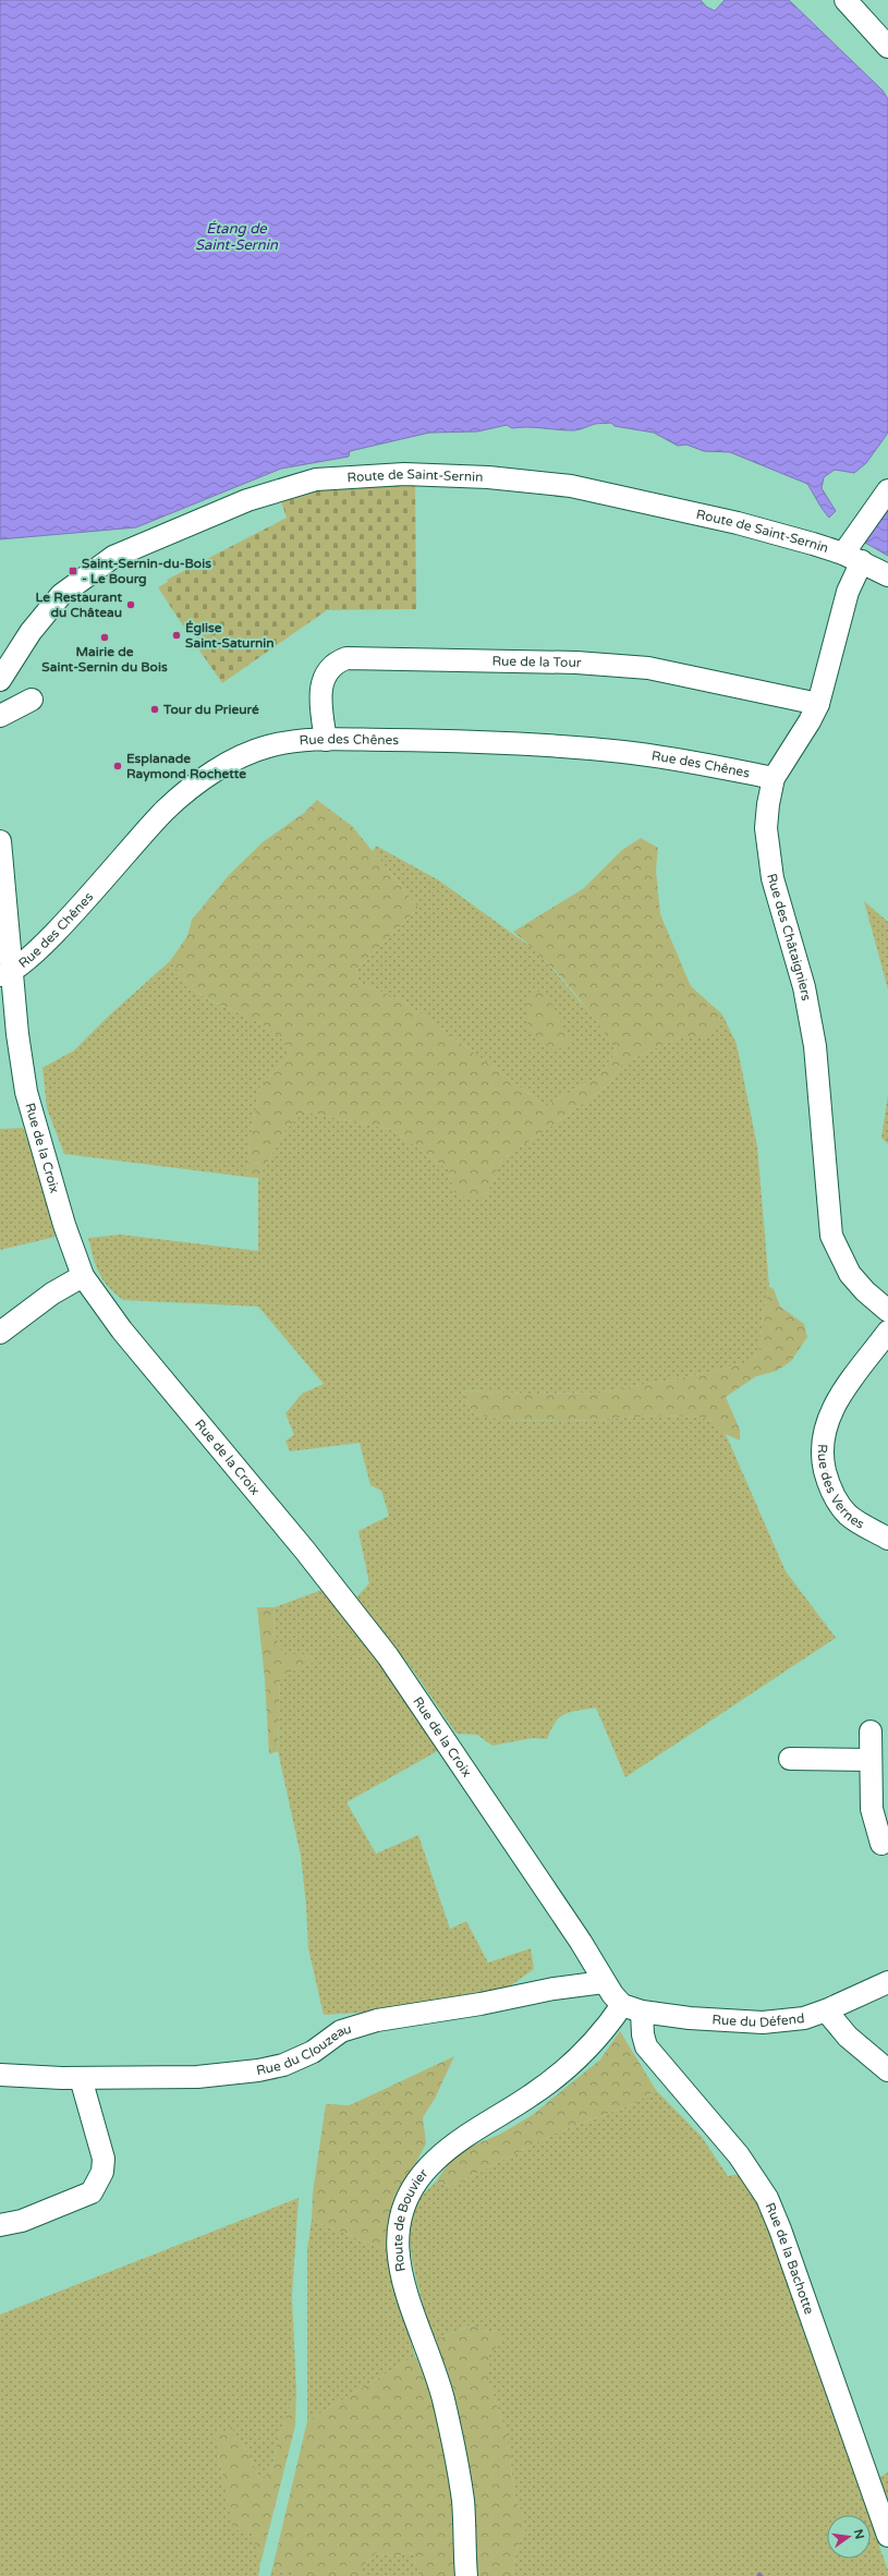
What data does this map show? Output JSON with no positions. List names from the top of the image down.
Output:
{
  "streets": {
    "street": [
      "Route de Saint-Sernin",
      "Rue de la Tour",
      "Rue des Chênes",
      "Rue des Châtaigniers",
      "Rue de la Croix",
      "Rue des Vernes",
      "Rue du Défend",
      "Rue du Clouzeau",
      "Route de Bouvier",
      "Rue de la Bachotte"
    ]
  },
  "crossings": [
    ["Route de Saint-Sernin", "Rue des Châtaigniers"],
    ["Rue de la Tour", "Rue des Chênes"],
    ["Rue de la Tour", "Rue des Châtaigniers"],
    ["Rue des Chênes", "Rue des Châtaigniers"],
    ["Rue des Chênes", "Rue de la Croix"],
    ["Rue de la Croix", "Rue du Défend"],
    ["Rue de la Croix", "Rue du Clouzeau"],
    ["Rue de la Croix", "Route de Bouvier"],
    ["Rue de la Croix", "Rue de la Bachotte"],
    ["Rue du Défend", "Route de Bouvier"],
    ["Rue du Défend", "Rue de la Bachotte"],
    ["Route de Bouvier", "Rue de la Bachotte"]
  ],
  "water": ["Étang de Saint-Sernin"],
  "places": {
    "transit": ["Saint-Sernin-du-Bois - Le Bourg"],
    "other": [
      "Le Restaurant du Château",
      "Église Saint-Saturnin",
      "Mairie de Saint-Sernin du Bois",
      "Tour du Prieuré",
      "Esplanade Raymond Rochette"
    ]
  },
  "north": "right"
}
